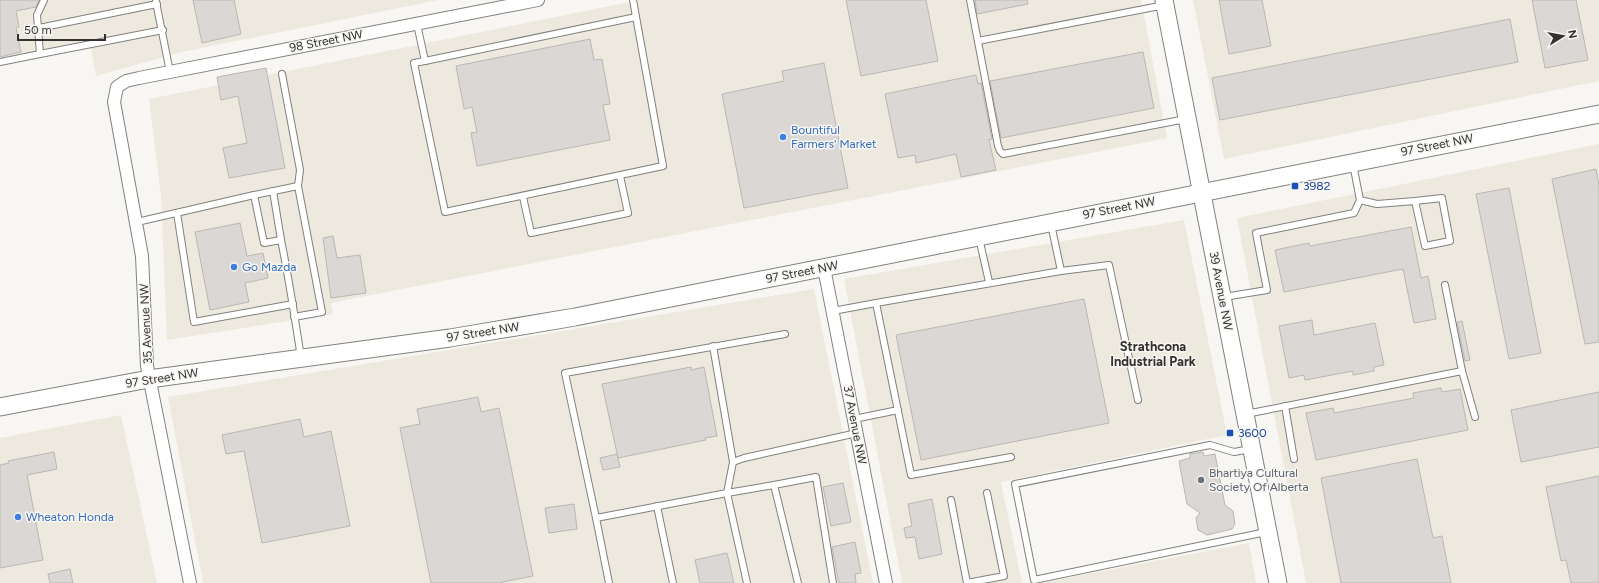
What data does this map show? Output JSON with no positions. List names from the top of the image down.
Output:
{
  "streets": {
    "street": [
      "98 Street NW",
      "97 Street NW",
      "39 Avenue NW",
      "35 Avenue NW",
      "37 Avenue NW"
    ]
  },
  "crossings": [
    ["98 Street NW", "35 Avenue NW"],
    ["97 Street NW", "39 Avenue NW"],
    ["97 Street NW", "35 Avenue NW"],
    ["97 Street NW", "37 Avenue NW"]
  ],
  "districts": ["Strathcona Industrial Park"],
  "places": {
    "other": [
      "Bountiful Farmers' Market",
      "Go Mazda",
      "Bhartiya Cultural Society Of Alberta",
      "Wheaton Honda"
    ],
    "transit": ["3982", "3600"]
  },
  "scale_bar": "50 m",
  "north": "right"
}
